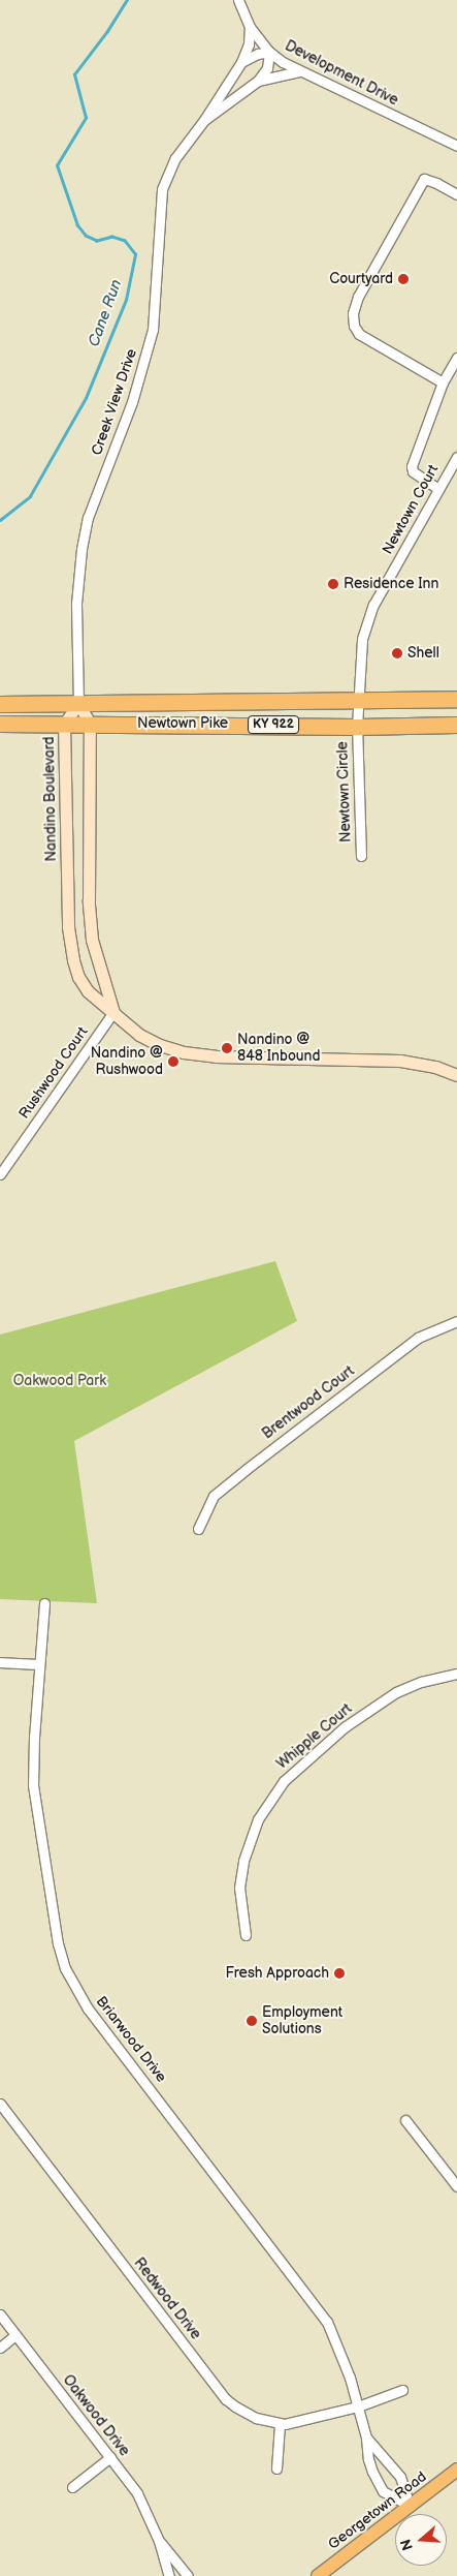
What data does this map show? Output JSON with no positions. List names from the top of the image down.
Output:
{
  "streets": {
    "highway": ["Newtown Pike", "KY 922"],
    "main road": ["Georgetown Road"],
    "street": [
      "Development Drive",
      "Creek View Drive",
      "Newtown Court",
      "Newtown Circle",
      "Nandino Boulevard",
      "Rushwood Court",
      "Brentwood Court",
      "Whipple Court",
      "Briarwood Drive",
      "Redwood Drive",
      "Oakwood Drive"
    ]
  },
  "crossings": [
    ["Development Drive", "Creek View Drive"],
    ["Creek View Drive", "Newtown Pike"],
    ["Creek View Drive", "Nandino Boulevard"],
    ["Newtown Court", "Newtown Pike"],
    ["Newtown Court", "Newtown Circle"],
    ["Newtown Pike", "Newtown Circle"],
    ["Newtown Pike", "Nandino Boulevard"],
    ["Nandino Boulevard", "Rushwood Court"],
    ["Briarwood Drive", "Georgetown Road"]
  ],
  "water": ["Cane Run"],
  "parks": ["Oakwood Park"],
  "places": [
    "Courtyard",
    "Residence Inn",
    "Shell",
    "Nandino @ 848 Inbound",
    "Nandino @ Rushwood",
    "Fresh Approach",
    "Employment Solutions"
  ],
  "north": "left"
}
